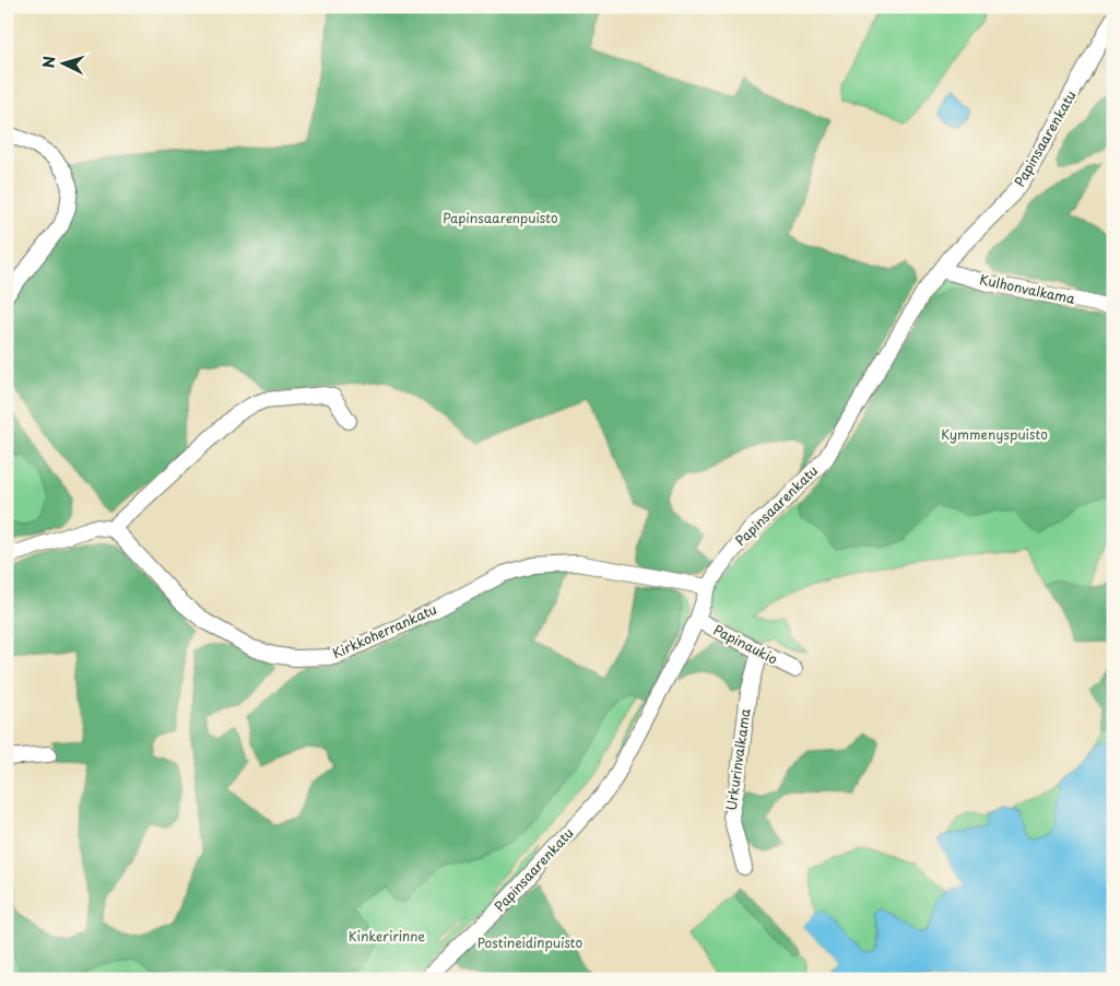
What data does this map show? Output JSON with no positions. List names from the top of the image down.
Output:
{
  "streets": {
    "street": [
      "Papinsaarenkatu",
      "Kulhonvalkama",
      "Kirkkoherrankatu",
      "Papinaukio",
      "Urkurinvalkama"
    ]
  },
  "crossings": [
    ["Papinsaarenkatu", "Kulhonvalkama"],
    ["Papinsaarenkatu", "Kirkkoherrankatu"],
    ["Papinsaarenkatu", "Papinaukio"],
    ["Papinaukio", "Urkurinvalkama"]
  ],
  "parks": [
    "Papinsaarenpuisto",
    "Kymmenyspuisto",
    "Kinkeririnne",
    "Postineidinpuisto"
  ],
  "north": "left"
}
